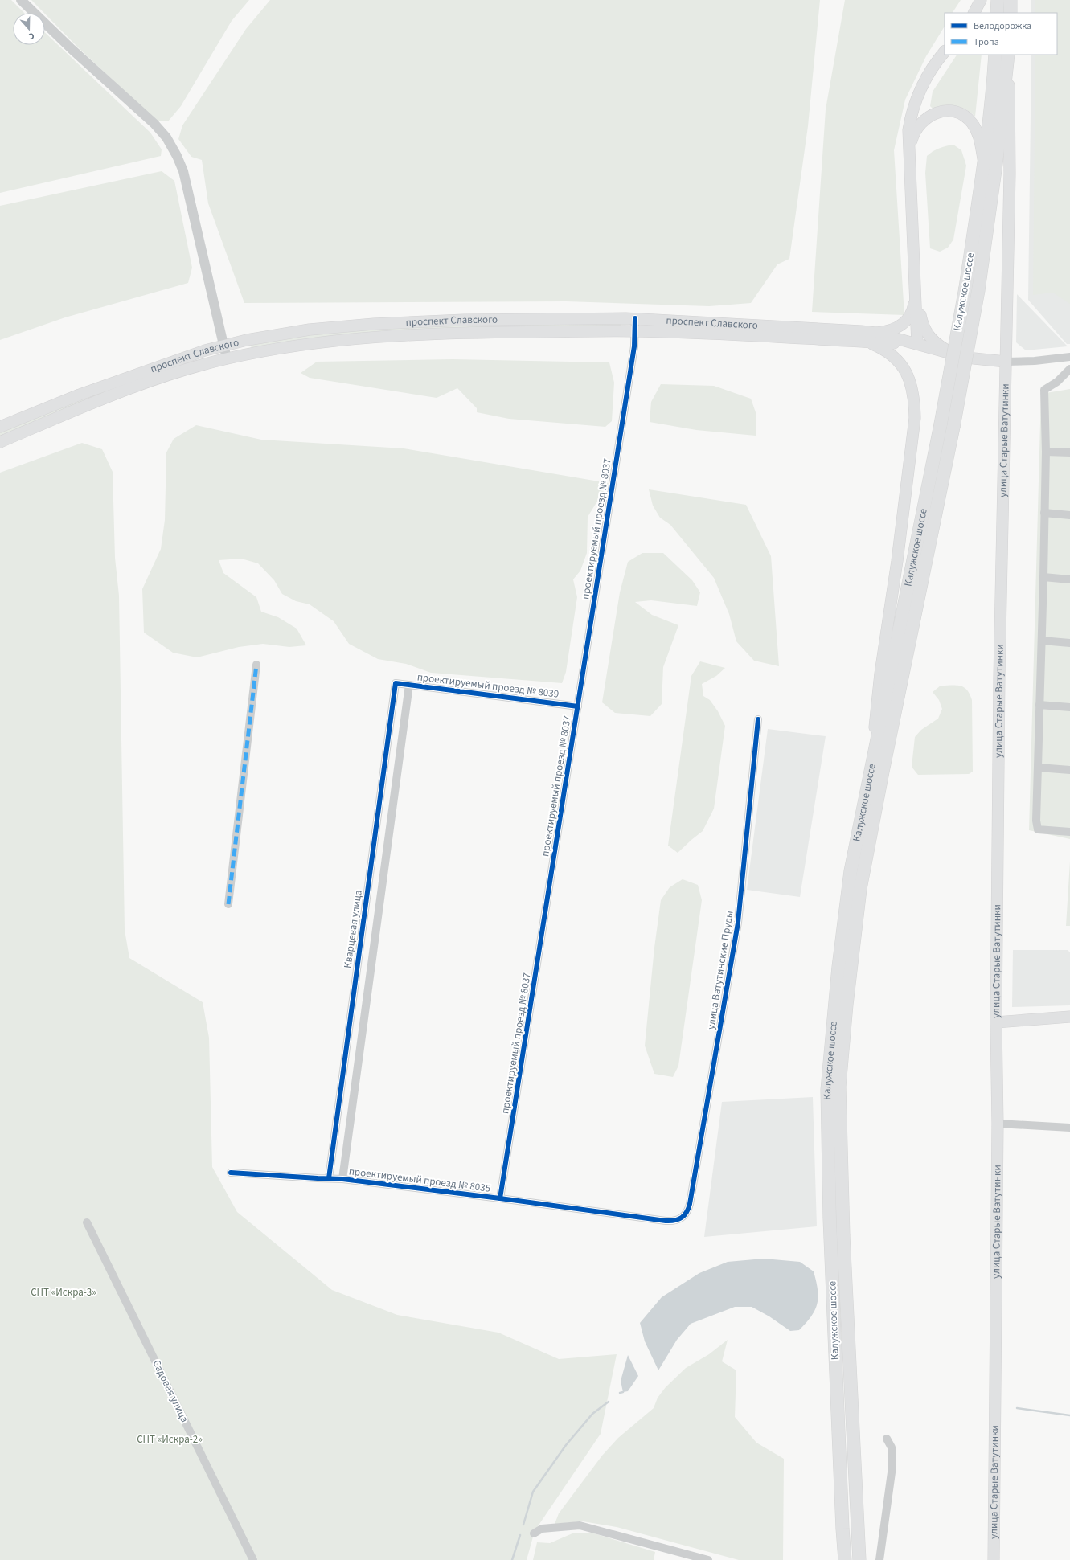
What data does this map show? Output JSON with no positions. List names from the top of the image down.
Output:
{
  "streets": {
    "highway": ["Калужское шоссе"],
    "main road": ["проспект Славского", "улица Старые Ватутинки"],
    "street": [
      "проектируемый проезд № 8037",
      "проектируемый проезд № 8039",
      "Кварцевая улица",
      "улица Ватутинские Пруды",
      "проектируемый проезд № 8035",
      "Садовая улица"
    ]
  },
  "crossings": [
    ["Калужское шоссе", "проспект Славского"],
    ["Калужское шоссе", "улица Старые Ватутинки"],
    ["проспект Славского", "улица Старые Ватутинки"],
    ["проспект Славского", "проектируемый проезд № 8037"],
    ["проектируемый проезд № 8037", "проектируемый проезд № 8039"],
    ["проектируемый проезд № 8037", "проектируемый проезд № 8035"],
    ["проектируемый проезд № 8039", "Кварцевая улица"],
    ["Кварцевая улица", "проектируемый проезд № 8035"],
    ["улица Ватутинские Пруды", "проектируемый проезд № 8035"]
  ],
  "parks": ["СНТ «Искра-3»", "СНТ «Искра-2»"],
  "legend": ["Велодорожка", "Тропа"],
  "north": "bottom"
}
